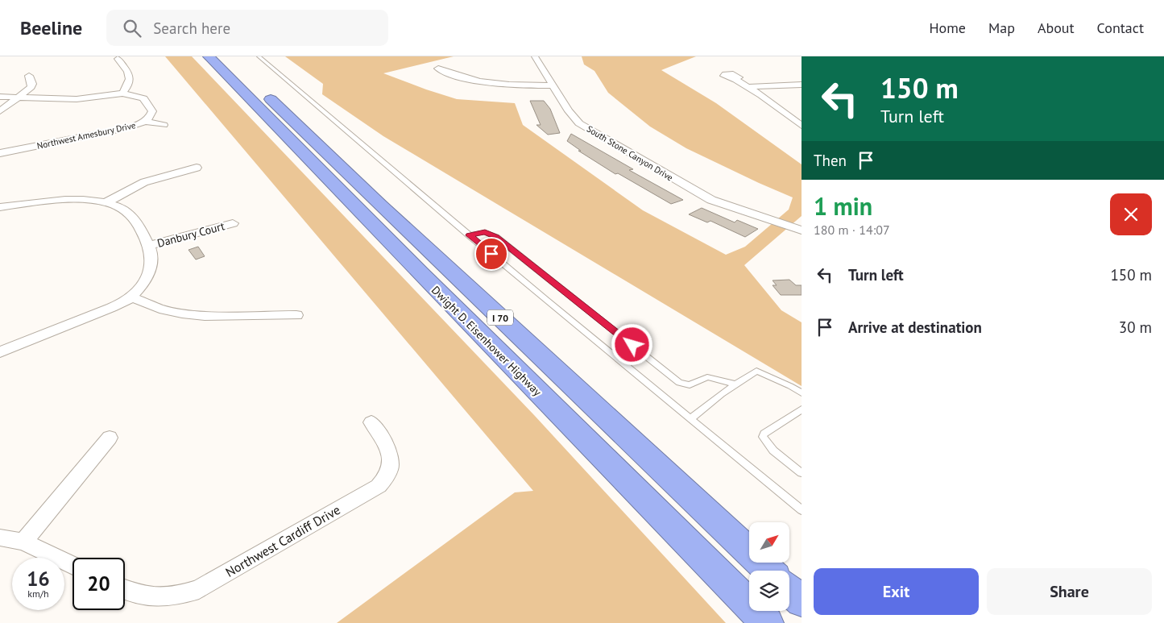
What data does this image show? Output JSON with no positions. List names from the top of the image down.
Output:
{
  "streets": {
    "highway": ["I 70", "Dwight D. Eisenhower Highway"],
    "street": [
      "Northwest Amesbury Drive",
      "South Stone Canyon Drive",
      "Danbury Court",
      "Northwest Cardiff Drive"
    ]
  },
  "north": "top right",
  "page": {
    "header": "Beeline",
    "search": "Search here",
    "nav": [
      "Home",
      "Map",
      "About",
      "Contact"
    ],
    "turn": ["150 m", "Turn left"],
    "then": "Then",
    "heading": ["1 min", "180 m · 14:07"],
    "list": [
      {
        "name": "Turn left",
        "value": "150 m"
      },
      {
        "name": "Arrive at destination",
        "value": "30 m"
      }
    ],
    "speed": "16 km/h",
    "limit": "20",
    "buttons": ["Exit", "Share"]
  }
}
